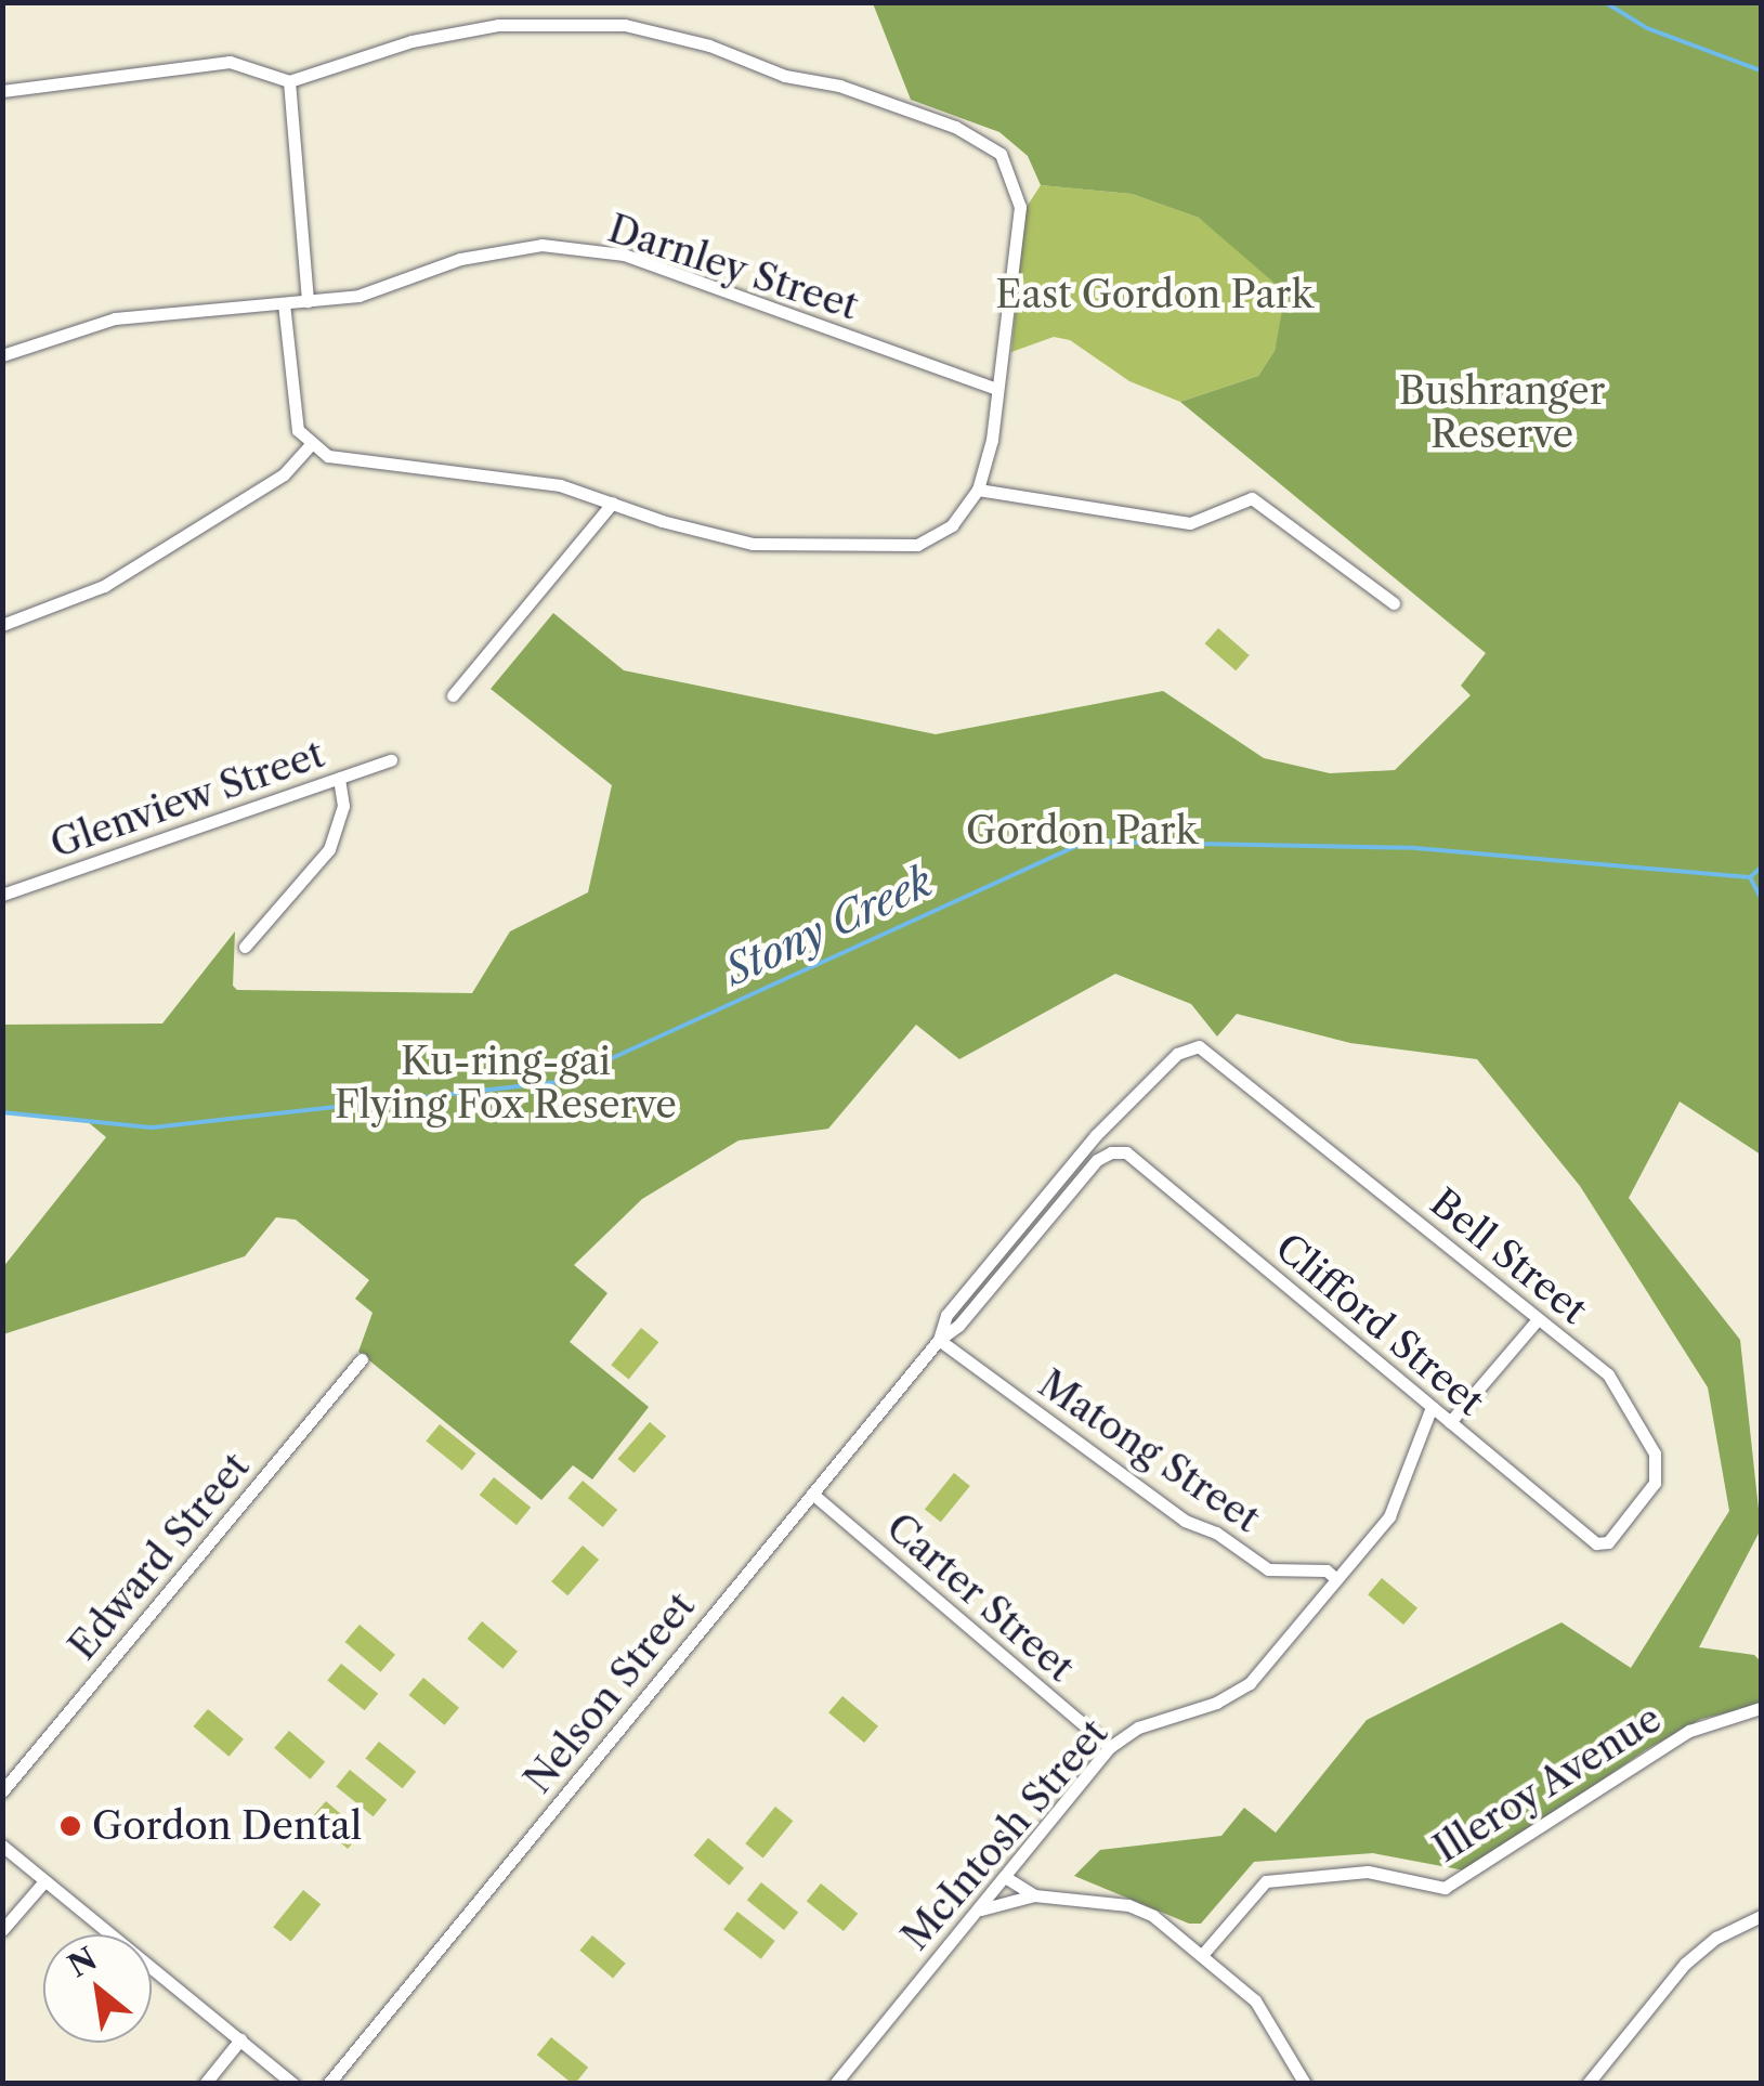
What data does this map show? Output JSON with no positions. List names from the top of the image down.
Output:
{
  "streets": {
    "street": [
      "Darnley Street",
      "Glenview Street",
      "Bell Street",
      "Clifford Street",
      "Matong Street",
      "Edward Street",
      "Carter Street",
      "Nelson Street",
      "Illeroy Avenue",
      "McIntosh Street"
    ]
  },
  "crossings": [
    ["Bell Street", "Clifford Street"],
    ["Bell Street", "Nelson Street"],
    ["Clifford Street", "Nelson Street"],
    ["Clifford Street", "McIntosh Street"],
    ["Matong Street", "Nelson Street"],
    ["Matong Street", "McIntosh Street"],
    ["Carter Street", "Nelson Street"],
    ["Carter Street", "McIntosh Street"]
  ],
  "water": ["Stony Creek"],
  "parks": [
    "East Gordon Park",
    "Bushranger Reserve",
    "Gordon Park",
    "Ku-ring-gai Flying Fox Reserve"
  ],
  "places": ["Gordon Dental"],
  "north": "top left"
}
